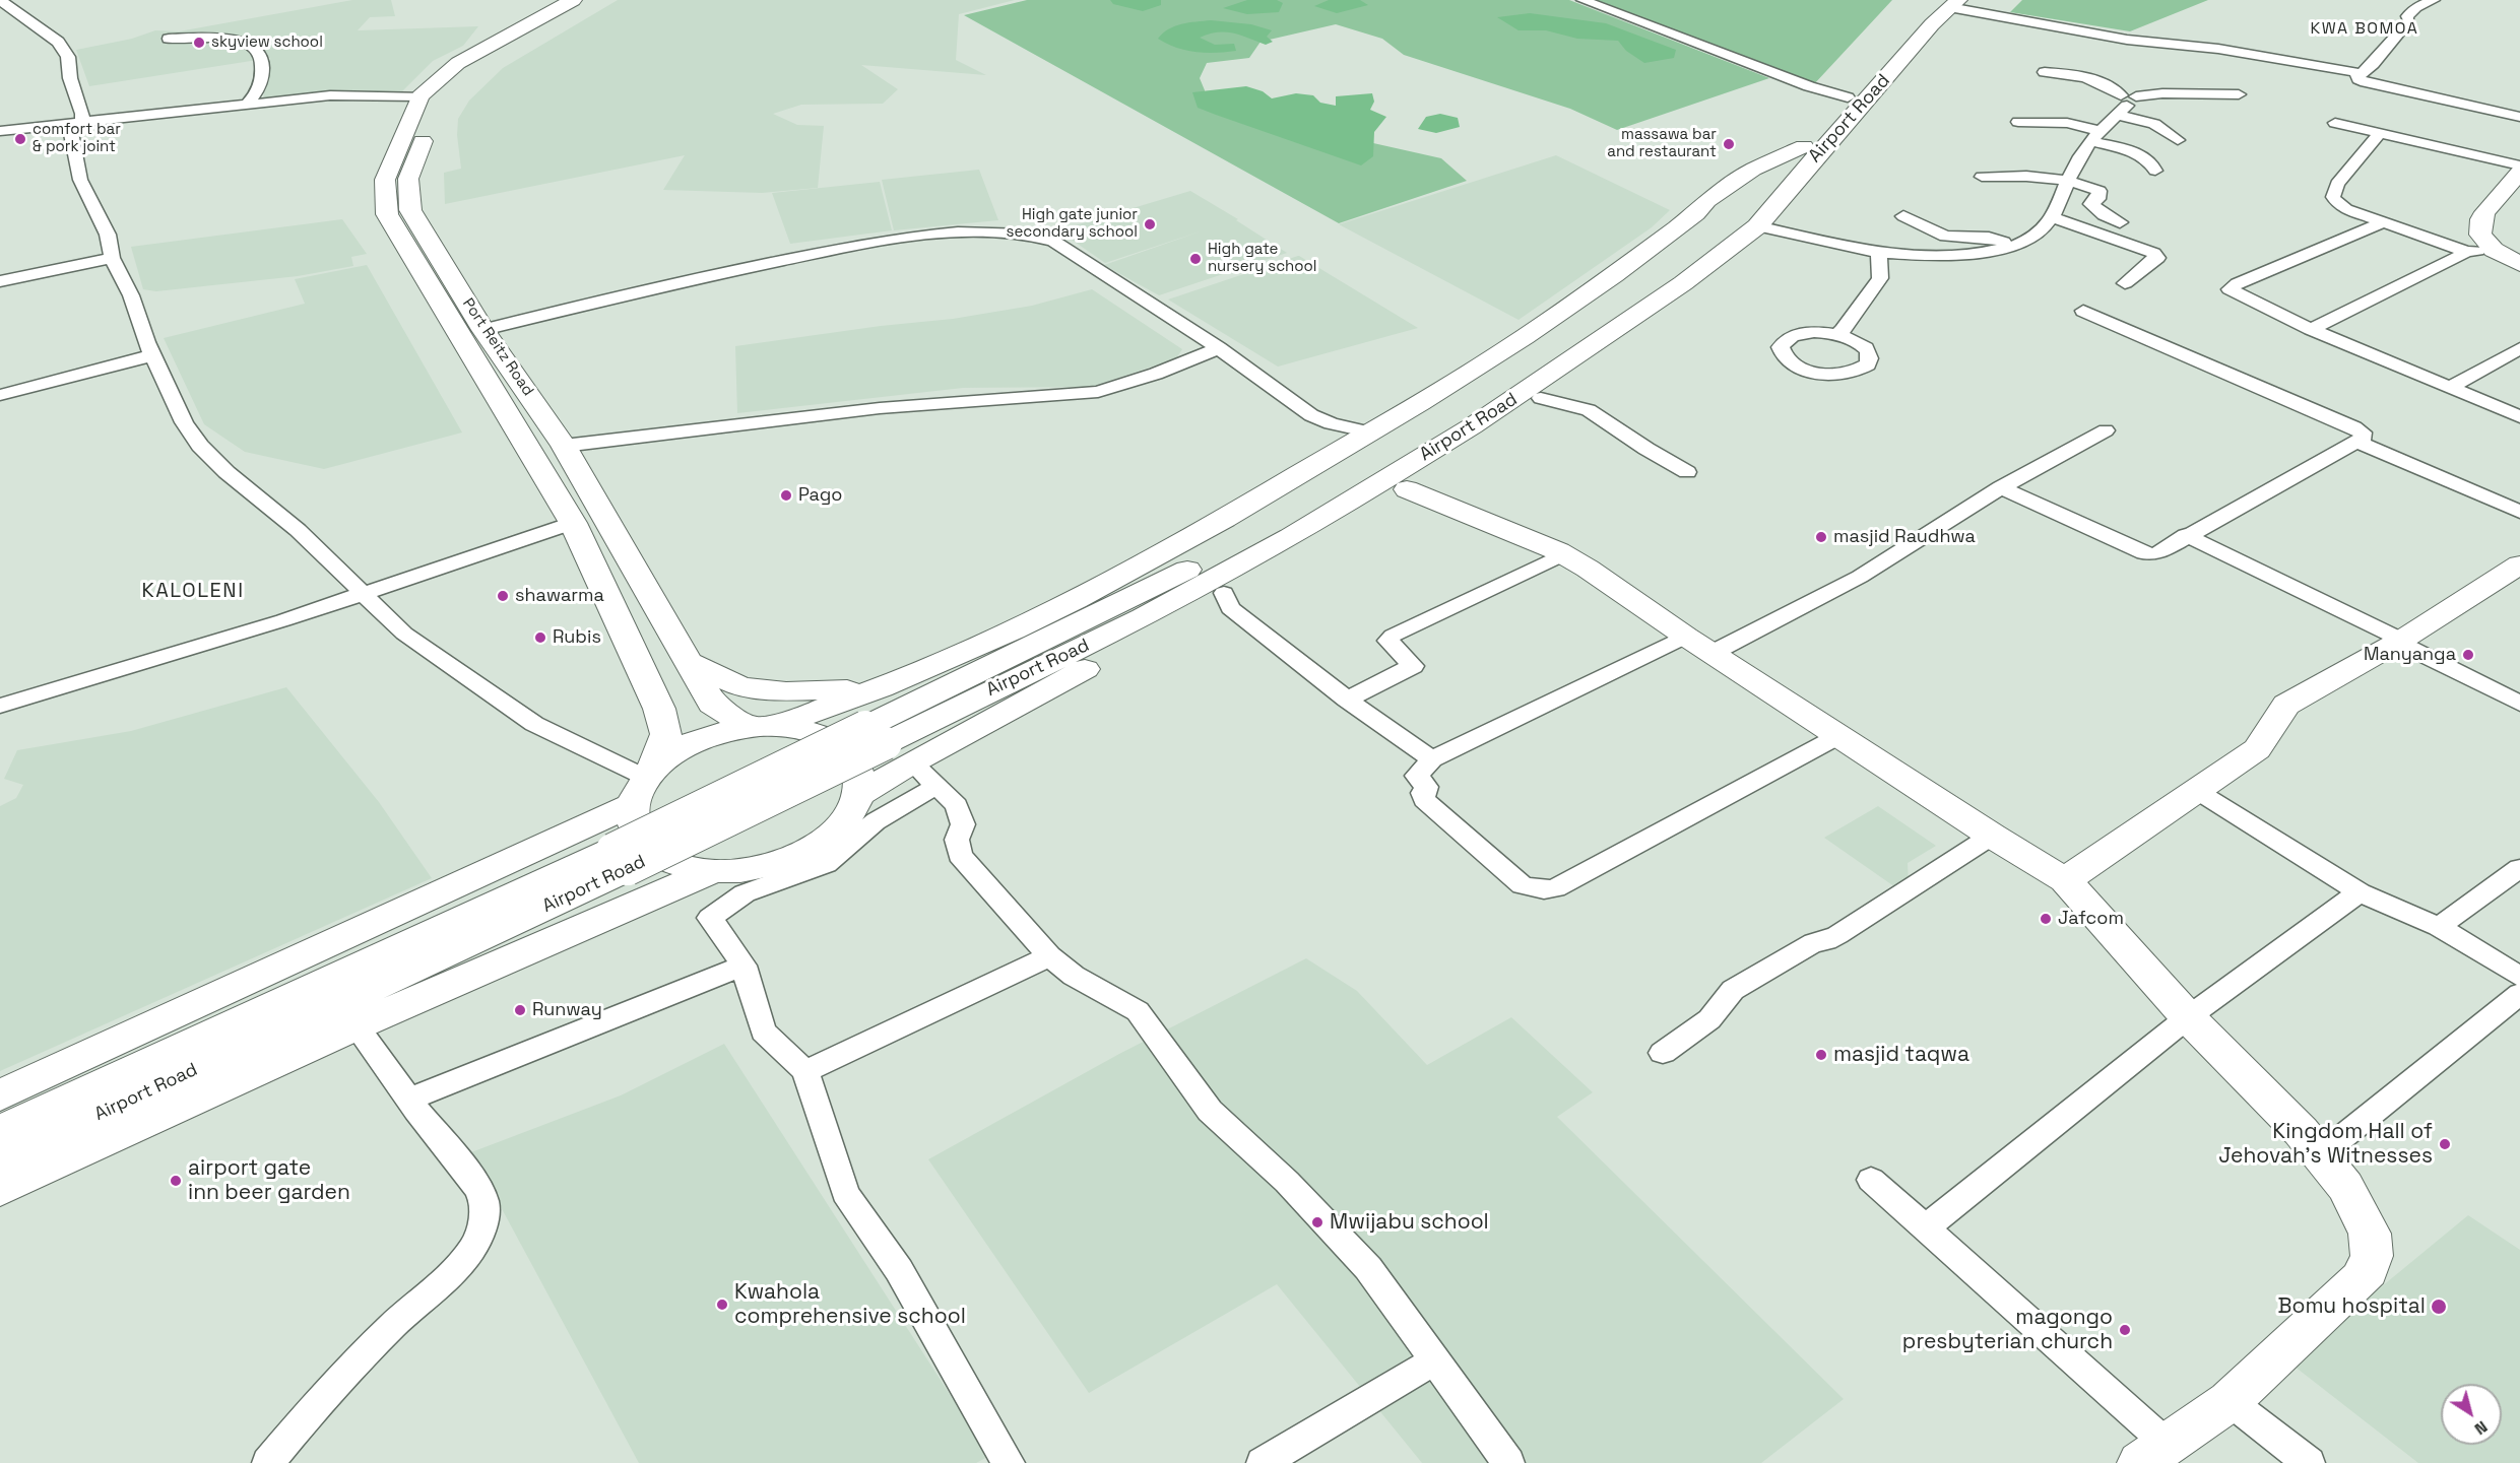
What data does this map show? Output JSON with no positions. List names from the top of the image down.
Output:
{
  "streets": {
    "main road": ["Airport Road", "Port Reitz Road"]
  },
  "districts": ["KWA BOMOA", "KALOLENI"],
  "places": [
    "skyview school",
    "comfort bar & pork joint",
    "massawa bar and restaurant",
    "High gate junior secondary school",
    "High gate nursery school",
    "Pago",
    "masjid Raudhwa",
    "shawarma",
    "Rubis",
    "Manyanga",
    "Jafcom",
    "Runway",
    "masjid taqwa",
    "Kingdom Hall of Jehovah's Witnesses",
    "airport gate inn beer garden",
    "Mwijabu school",
    "Kwahola comprehensive school",
    "Bomu hospital",
    "magongo presbyterian church"
  ],
  "north": "bottom right"
}
